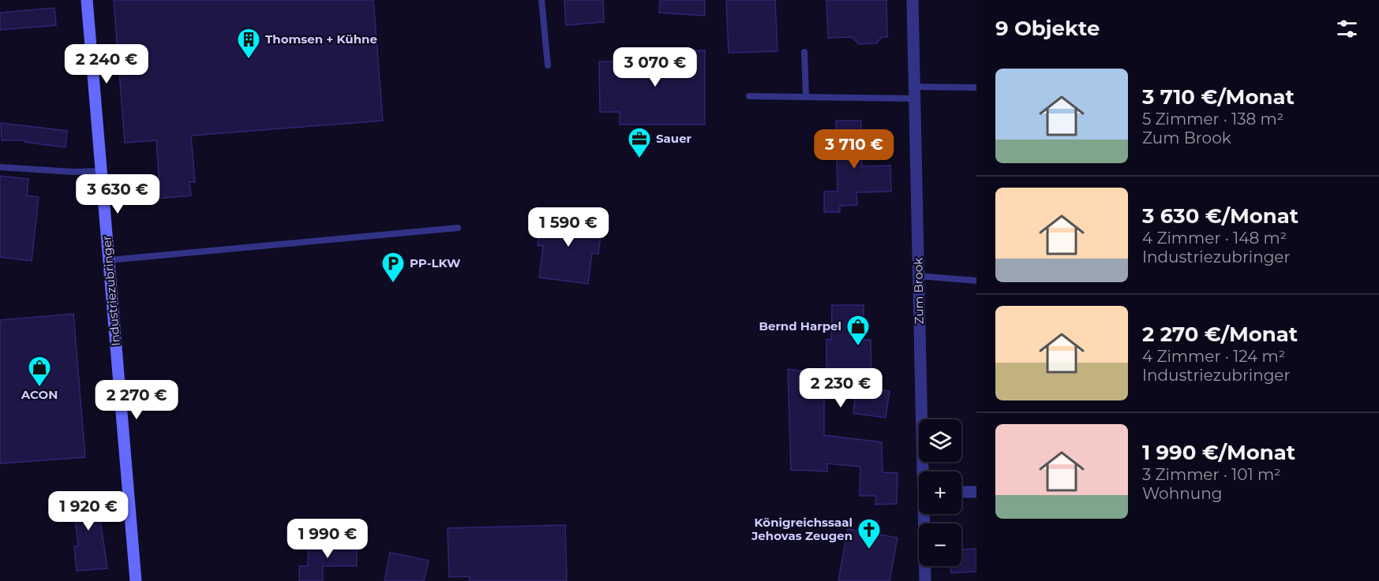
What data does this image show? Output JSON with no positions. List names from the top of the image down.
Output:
{
  "streets": {
    "street": ["Industriezubringer", "Zum Brook"]
  },
  "places": {
    "building": ["Thomsen + Kühne"],
    "office": ["Sauer"],
    "parking": ["PP-LKW"],
    "shop": ["Bernd Harpel", "ACON"],
    "church": ["Königreichssaal Jehovas Zeugen"]
  },
  "page": {
    "heading": "9 Objekte",
    "price": [
      "2 240 €",
      "3 070 €",
      "3 710 €",
      "3 630 €",
      "1 590 €",
      "2 230 €",
      "2 270 €",
      "1 920 €",
      "1 990 €"
    ],
    "list": [
      {
        "name": "3 710 €/Monat",
        "note": "5 Zimmer · 138 m² · Zum Brook"
      },
      {
        "name": "3 630 €/Monat",
        "note": "4 Zimmer · 148 m² · Industriezubringer"
      },
      {
        "name": "2 270 €/Monat",
        "note": "4 Zimmer · 124 m² · Industriezubringer"
      },
      {
        "name": "1 990 €/Monat",
        "note": "3 Zimmer · 101 m² · Wohnung"
      }
    ],
    "map_buttons": ["+", "−"]
  }
}
